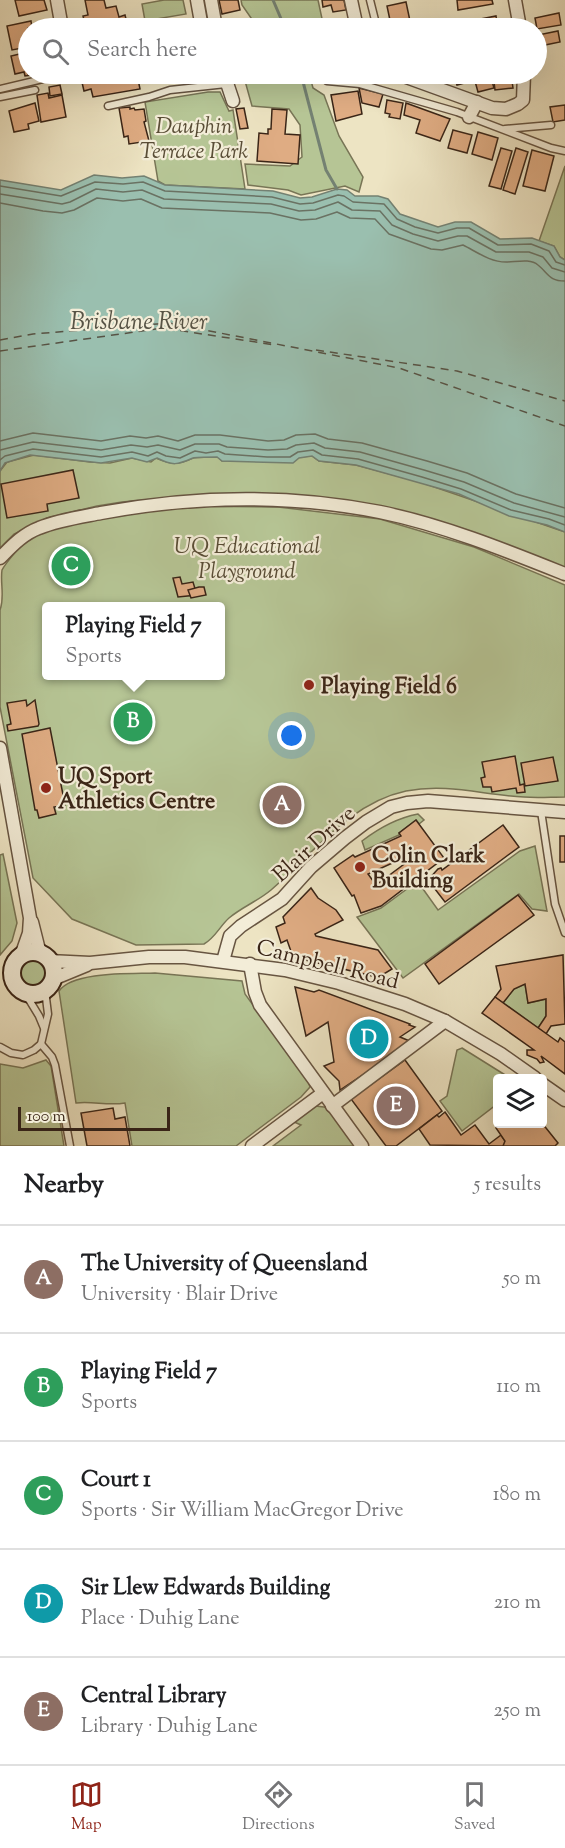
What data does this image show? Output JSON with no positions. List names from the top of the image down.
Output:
{
  "streets": {
    "street": ["Blair Drive", "Campbell Road"]
  },
  "crossings": [
    ["Blair Drive", "Campbell Road"]
  ],
  "water": ["Brisbane River"],
  "parks": ["Dauphin Terrace Park", "UQ Educational Playground"],
  "places": ["Playing Field 6", "UQ Sport Athletics Centre", "Colin Clark Building"],
  "scale_bar": "100 m",
  "page": {
    "search": "Search here",
    "pins": [
      "C",
      "B",
      "A",
      "D",
      "E"
    ],
    "popup": ["Playing Field 7", "Sports"],
    "scale": "100 m",
    "heading": ["Nearby", "5 results"],
    "list": [
      {
        "mark": "A",
        "name": "The University of Queensland",
        "note": "University · Blair Drive",
        "value": "50 m"
      },
      {
        "mark": "B",
        "name": "Playing Field 7",
        "note": "Sports",
        "value": "110 m"
      },
      {
        "mark": "C",
        "name": "Court 1",
        "note": "Sports · Sir William MacGregor Drive",
        "value": "180 m"
      },
      {
        "mark": "D",
        "name": "Sir Llew Edwards Building",
        "note": "Place · Duhig Lane",
        "value": "210 m"
      },
      {
        "mark": "E",
        "name": "Central Library",
        "note": "Library · Duhig Lane",
        "value": "250 m"
      }
    ],
    "nav": ["Map", "Directions", "Saved"]
  }
}
